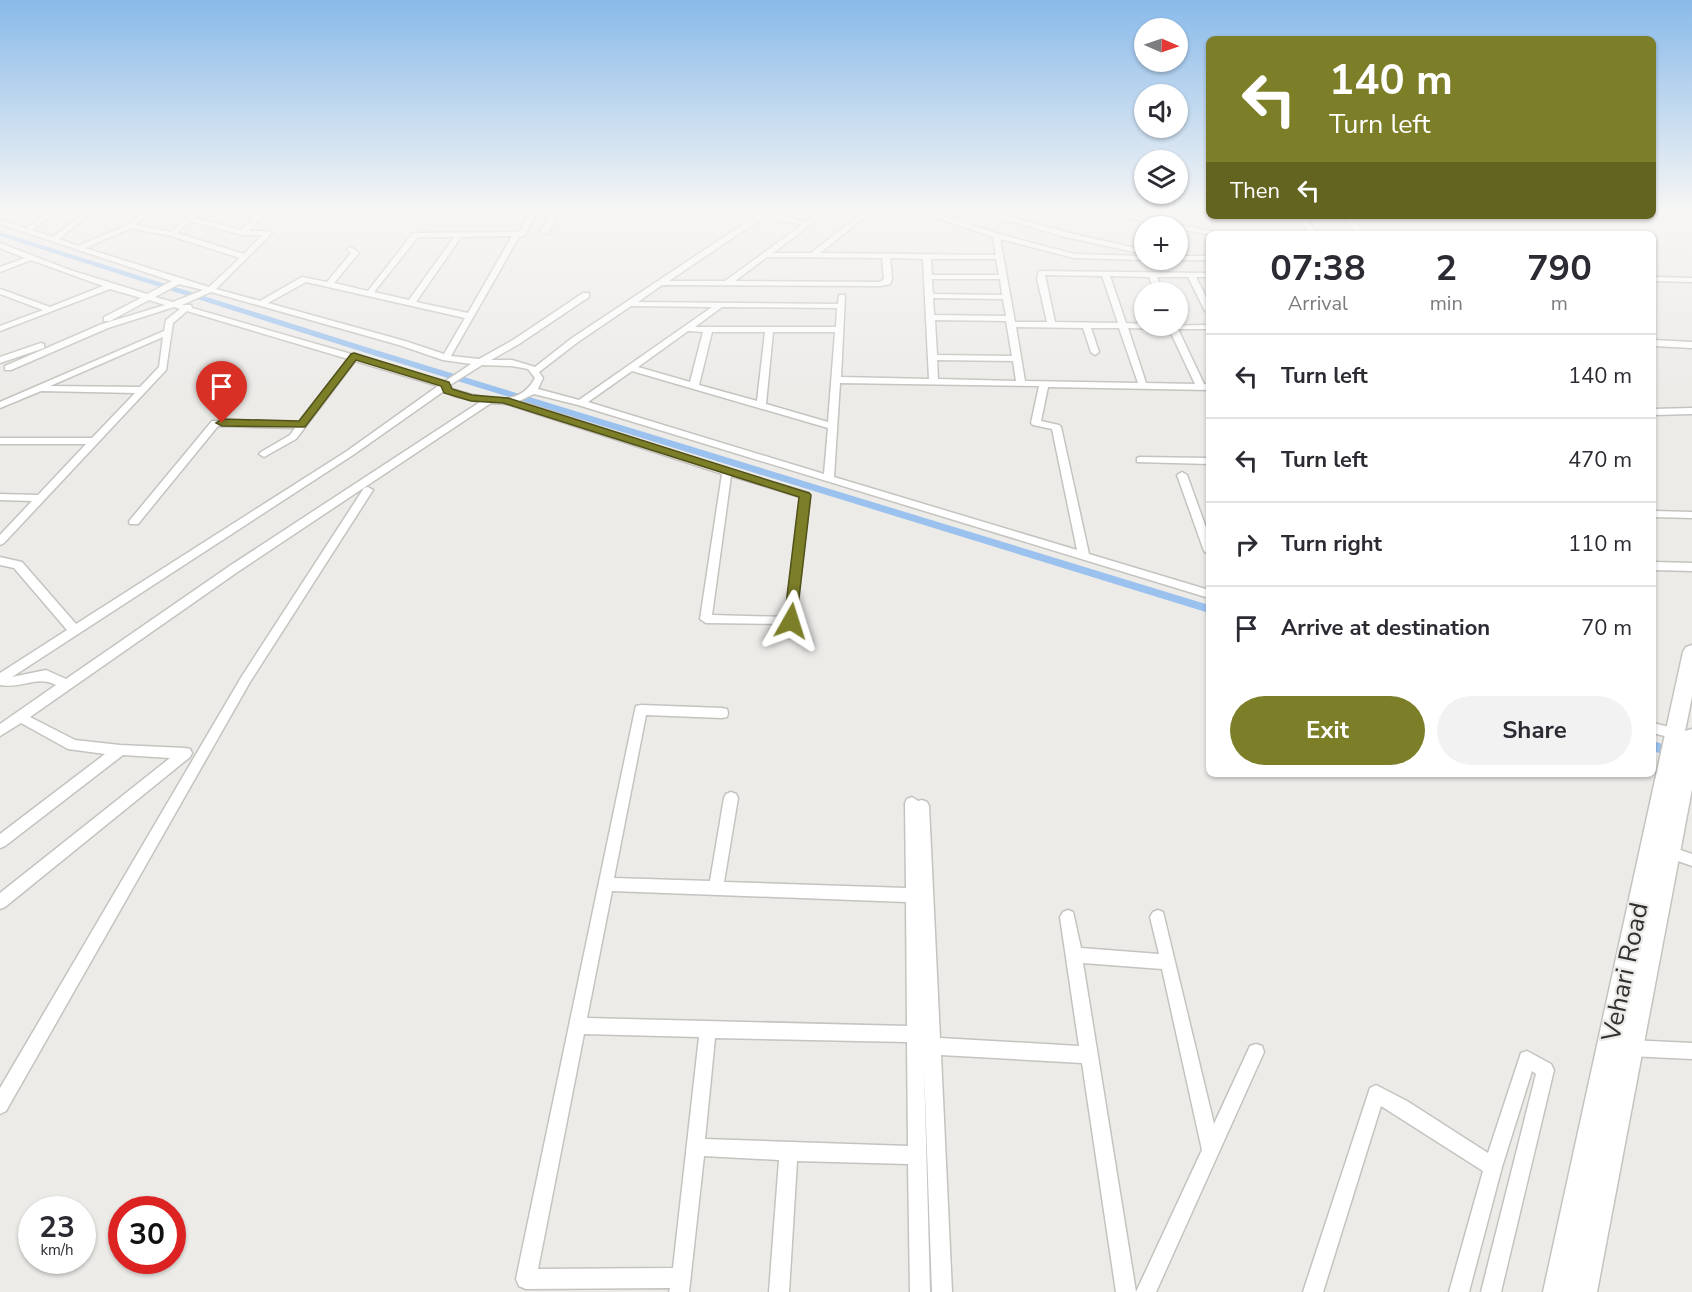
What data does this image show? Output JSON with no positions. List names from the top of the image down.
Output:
{
  "streets": {
    "main road": ["Vehari Road"]
  },
  "north": "right",
  "page": {
    "map_buttons": ["+", "−"],
    "turn": ["140 m", "Turn left"],
    "then": "Then",
    "eta": [
      "07:38",
      "Arrival",
      "2",
      "min",
      "790",
      "m"
    ],
    "list": [
      {
        "name": "Turn left",
        "value": "140 m"
      },
      {
        "name": "Turn left",
        "value": "470 m"
      },
      {
        "name": "Turn right",
        "value": "110 m"
      },
      {
        "name": "Arrive at destination",
        "value": "70 m"
      }
    ],
    "buttons": ["Exit", "Share"],
    "speed": "23 km/h",
    "limit": "30"
  }
}
